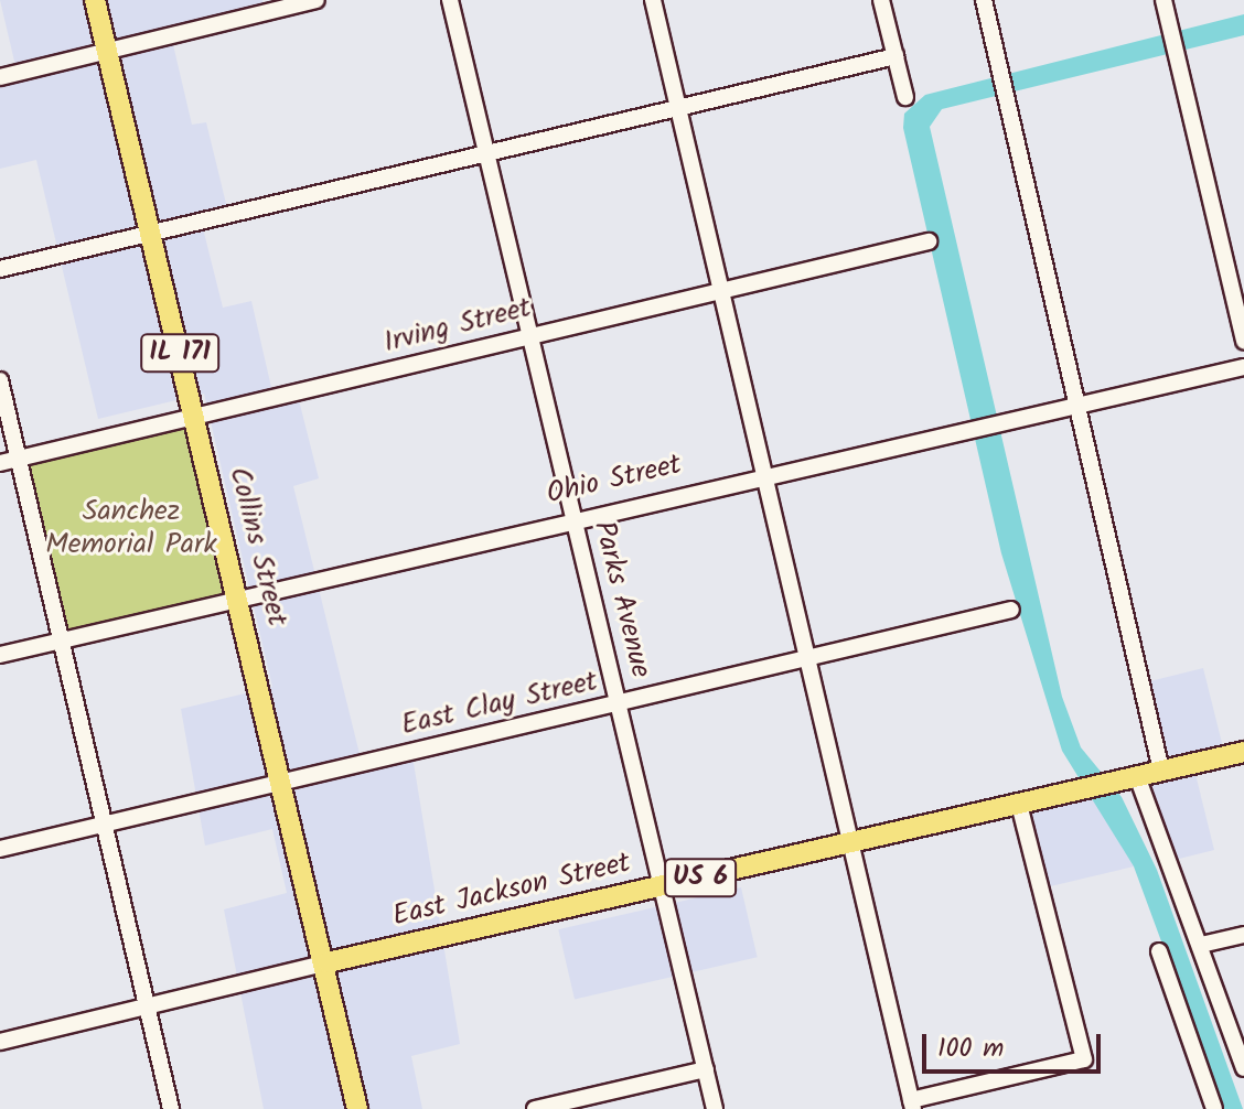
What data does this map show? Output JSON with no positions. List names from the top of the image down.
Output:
{
  "streets": {
    "main road": [
      "IL 171",
      "Collins Street",
      "US 6",
      "East Jackson Street"
    ],
    "street": [
      "Irving Street",
      "Ohio Street",
      "Parks Avenue",
      "East Clay Street"
    ]
  },
  "crossings": [
    ["Irving Street", "Collins Street"],
    ["Irving Street", "Parks Avenue"],
    ["Ohio Street", "Collins Street"],
    ["Ohio Street", "Parks Avenue"],
    ["Collins Street", "East Clay Street"],
    ["Collins Street", "East Jackson Street"],
    ["Parks Avenue", "East Clay Street"],
    ["Parks Avenue", "East Jackson Street"]
  ],
  "parks": ["Sanchez Memorial Park"],
  "scale_bar": "100 m"
}
